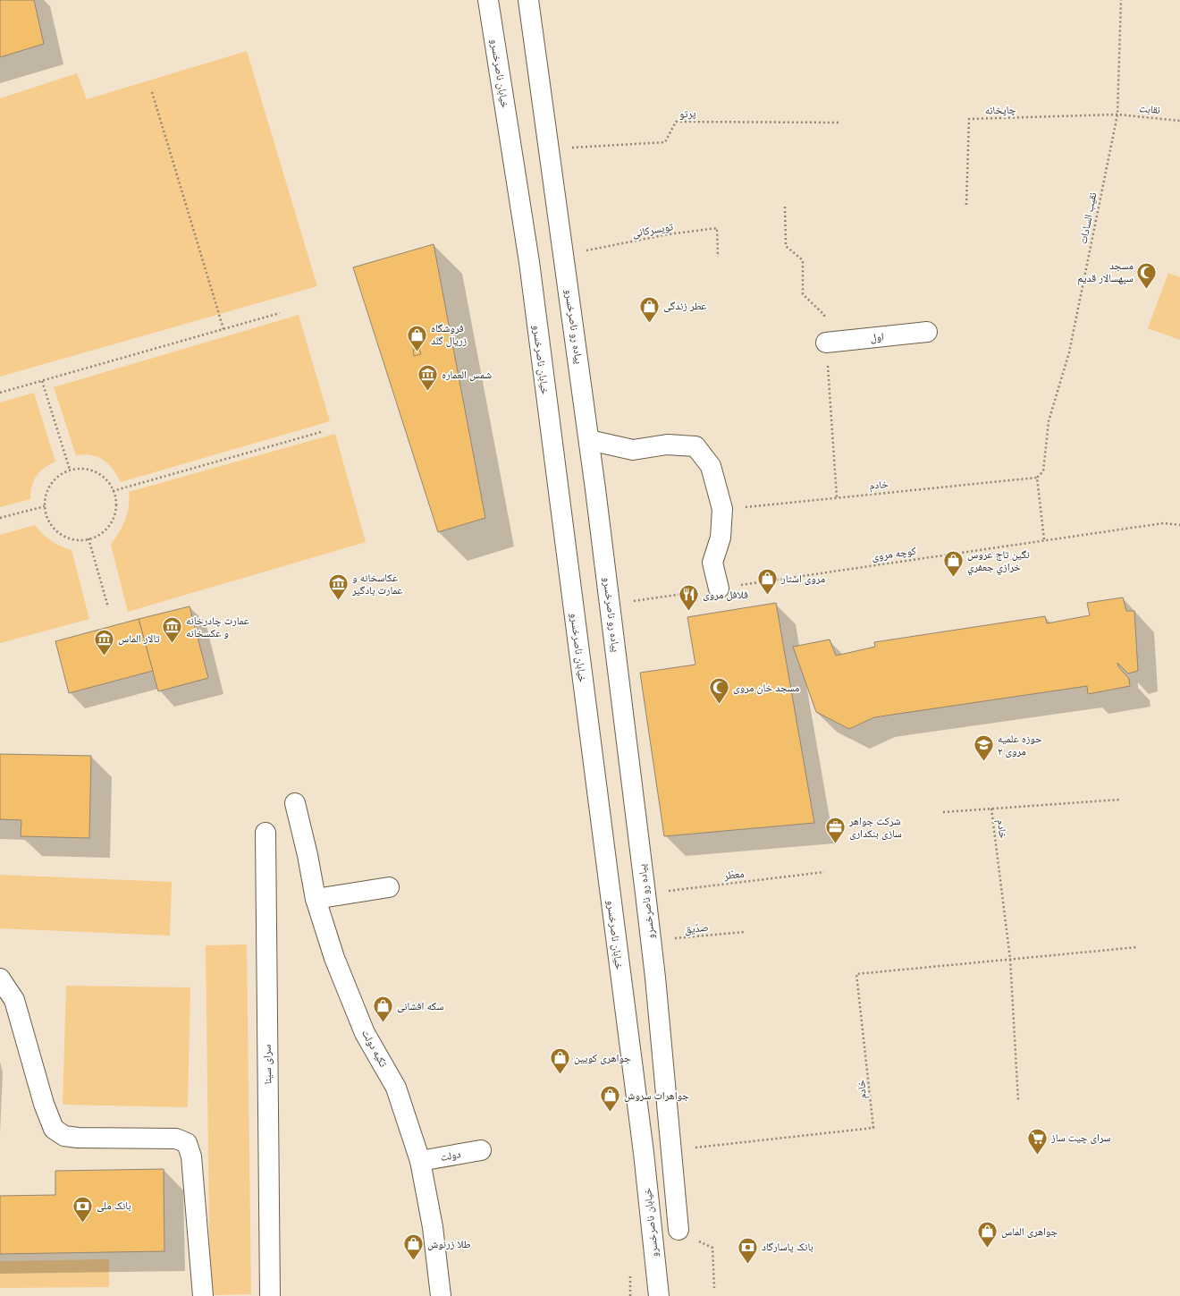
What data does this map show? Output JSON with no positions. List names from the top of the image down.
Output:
{
  "streets": {
    "street": [
      "خیابان ناصرخسرو",
      "پیاده رو ناصرخسرو",
      "اول",
      "تکیه دولت",
      "سرای سینا",
      "دولت"
    ],
    "path": [
      "نقابت",
      "چاپخانه",
      "پرتو",
      "نقیب السادات",
      "تویسرکانی",
      "خادم",
      "کوچه مروی",
      "معطّر",
      "صدّیق"
    ]
  },
  "crossings": [
    ["نقابت", "چاپخانه"],
    ["نقابت", "نقیب السادات"],
    ["چاپخانه", "نقیب السادات"],
    ["پرتو", "پیاده رو ناصرخسرو"],
    ["نقیب السادات", "خادم"],
    ["تویسرکانی", "پیاده رو ناصرخسرو"],
    ["پیاده رو ناصرخسرو", "خادم"],
    ["پیاده رو ناصرخسرو", "کوچه مروی"],
    ["پیاده رو ناصرخسرو", "معطّر"],
    ["پیاده رو ناصرخسرو", "صدّیق"],
    ["تکیه دولت", "دولت"]
  ],
  "places": {
    "mosque": ["مسجد سپهسالار قدیم", "مسجد خان مروی"],
    "shop": [
      "عطر زندگی",
      "فروشگاه زریال گلد",
      "نگين تاج عروس خرازي جعفري",
      "مروی استار",
      "سکه افشانی",
      "جواهری کویین",
      "جواهرات سروش",
      "جواهری الماس",
      "طلا زرنوش"
    ],
    "museum": [
      "شمس العماره",
      "عکاسخانه و عمارت بادگیر",
      "عمارت چادرخانه و عکسخانه",
      "تالار الماس"
    ],
    "restaurant": ["فلافل مروی"],
    "school or university": ["حوزه علمیه مروی ۲"],
    "office": ["شرکت جواهر سازی بنکداری"],
    "supermarket": ["سرای چیت ساز"],
    "bank": ["بانک ملی", "بانک پاسارگاد"]
  }
}
